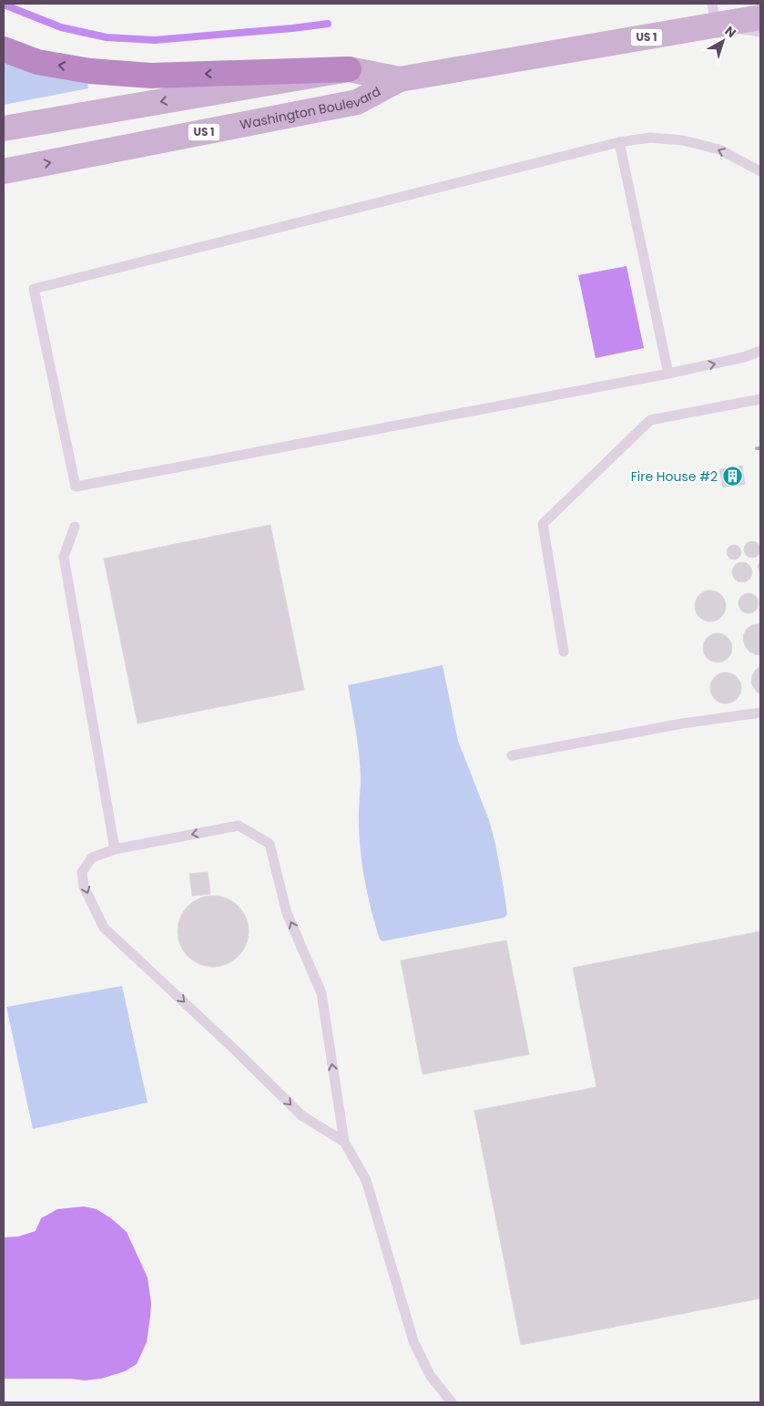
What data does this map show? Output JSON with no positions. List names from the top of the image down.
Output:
{
  "streets": {
    "main road": ["US 1", "Washington Boulevard"]
  },
  "places": {
    "building": ["Fire House #2"]
  },
  "north": "top right"
}
